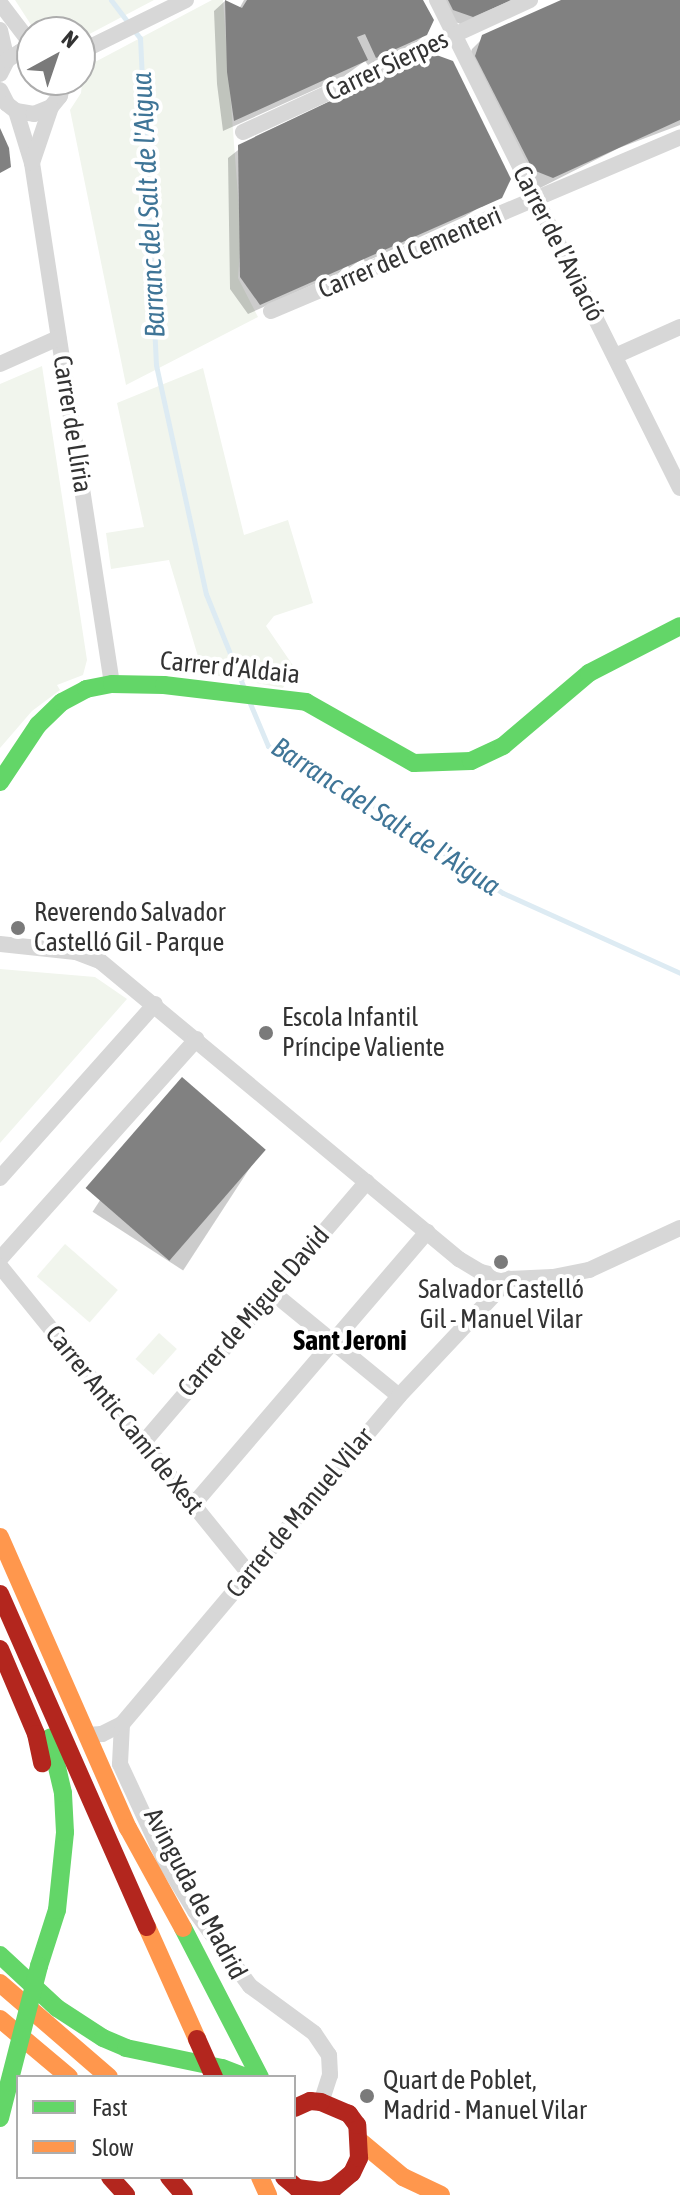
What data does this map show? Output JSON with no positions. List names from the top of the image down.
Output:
{
  "streets": {
    "main road": ["Carrer d’Aldaia", "Avinguda de Madrid"],
    "street": [
      "Carrer Sierpes",
      "Carrer de l’Aviació",
      "Carrer del Cementeri",
      "Carrer de Llíria",
      "Carrer de Miguel David",
      "Carrer Antic Camí de Xest",
      "Carrer de Manuel Vilar"
    ]
  },
  "crossings": [
    ["Carrer Sierpes", "Carrer de l’Aviació"],
    ["Carrer de l’Aviació", "Carrer del Cementeri"],
    ["Carrer de Llíria", "Carrer d’Aldaia"],
    ["Carrer de Miguel David", "Carrer Antic Camí de Xest"],
    ["Carrer Antic Camí de Xest", "Carrer de Manuel Vilar"],
    ["Carrer de Manuel Vilar", "Avinguda de Madrid"]
  ],
  "districts": ["Sant Jeroni"],
  "water": ["Barranc del Salt de l'Aigua"],
  "places": [
    "Reverendo Salvador Castelló Gil - Parque",
    "Escola Infantil Príncipe Valiente",
    "Salvador Castelló Gil - Manuel Vilar",
    "Quart de Poblet, Madrid - Manuel Vilar"
  ],
  "legend": ["Fast", "Slow"],
  "north": "top right"
}
